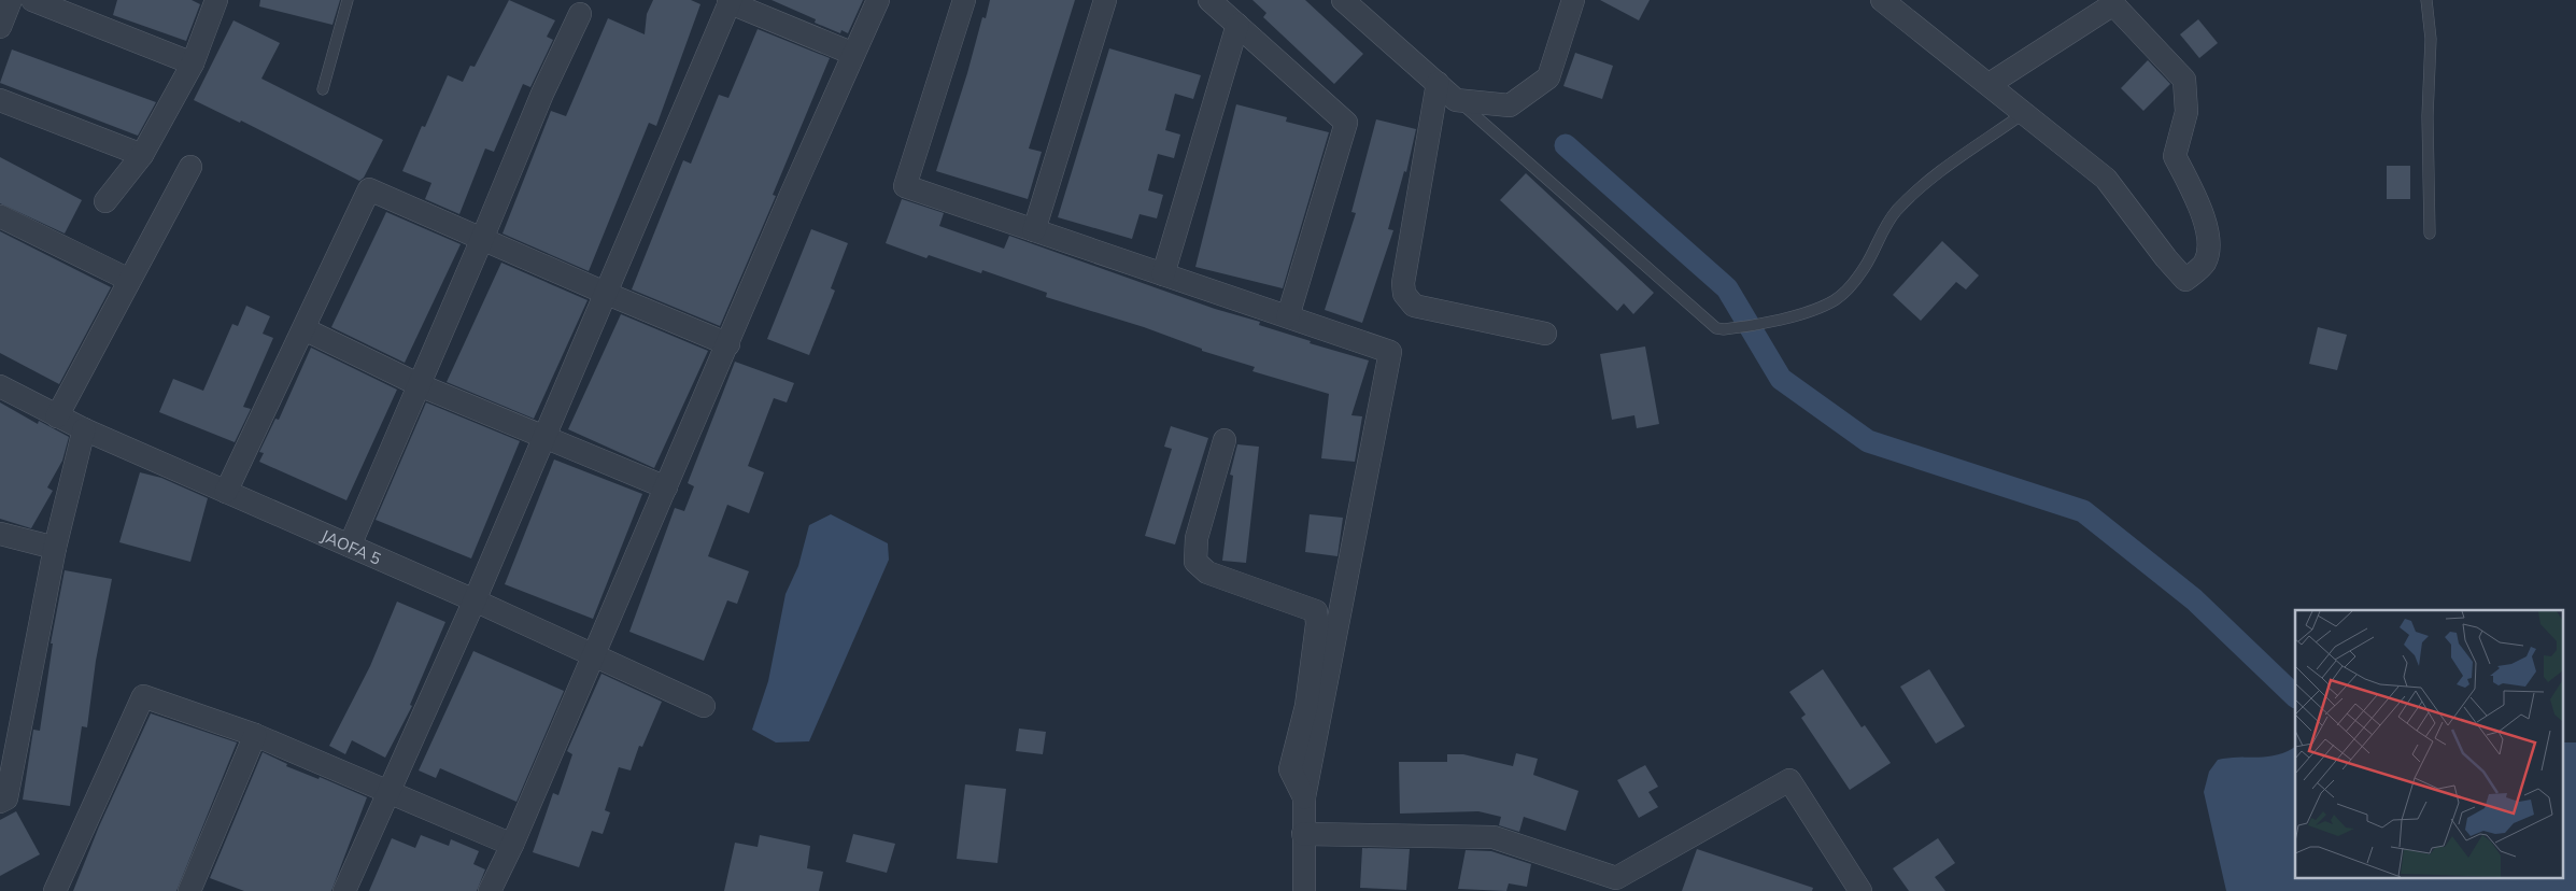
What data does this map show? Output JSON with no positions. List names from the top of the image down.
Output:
{
  "streets": {
    "street": ["JAOFA 5"]
  }
}
